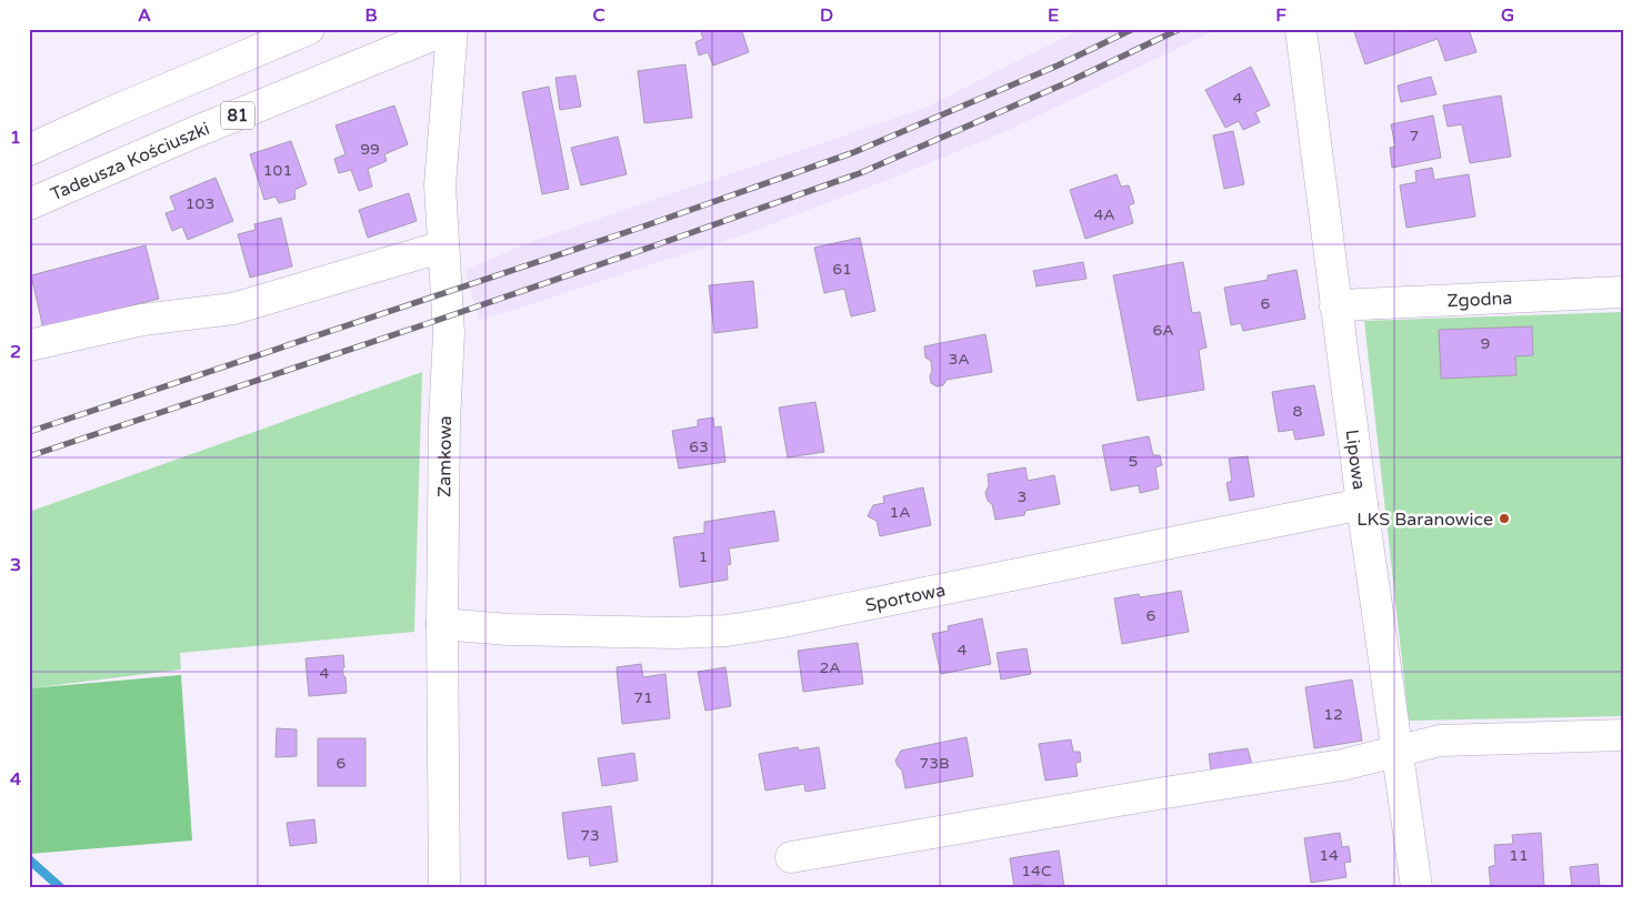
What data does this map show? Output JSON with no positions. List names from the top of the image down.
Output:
{
  "streets": {
    "street": [
      "81",
      "Tadeusza Kościuszki",
      "Zgodna",
      "Zamkowa",
      "Lipowa",
      "Sportowa"
    ]
  },
  "crossings": [
    ["Zgodna", "Lipowa"],
    ["Zamkowa", "Sportowa"],
    ["Lipowa", "Sportowa"]
  ],
  "places": ["LKS Baranowice"],
  "house_numbers": [
    "4",
    "7",
    "99",
    "101",
    "103",
    "4A",
    "61",
    "6",
    "6A",
    "9",
    "3A",
    "8",
    "63",
    "5",
    "3",
    "1A",
    "1",
    "6",
    "4",
    "2A",
    "4",
    "71",
    "12",
    "6",
    "73B",
    "73",
    "14",
    "11",
    "14C"
  ],
  "grid": {
    "columns": [
      "A",
      "B",
      "C",
      "D",
      "E",
      "F",
      "G"
    ],
    "rows": [
      "1",
      "2",
      "3",
      "4"
    ]
  }
}
